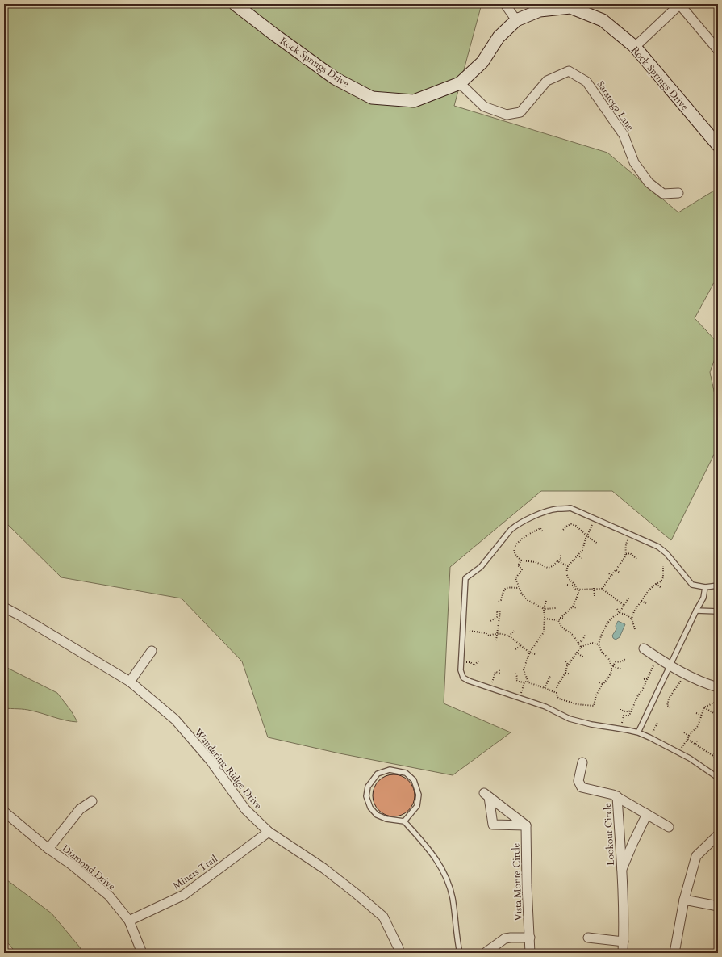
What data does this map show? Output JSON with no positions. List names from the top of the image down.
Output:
{
  "streets": {
    "street": [
      "Rock Springs Drive",
      "Saratoga Lane",
      "Wandering Ridge Drive",
      "Lookout Circle",
      "Diamond Drive",
      "Miners Trail",
      "Vista Monte Circle"
    ]
  },
  "crossings": [
    ["Rock Springs Drive", "Saratoga Lane"],
    ["Wandering Ridge Drive", "Miners Trail"],
    ["Diamond Drive", "Miners Trail"]
  ]
}
